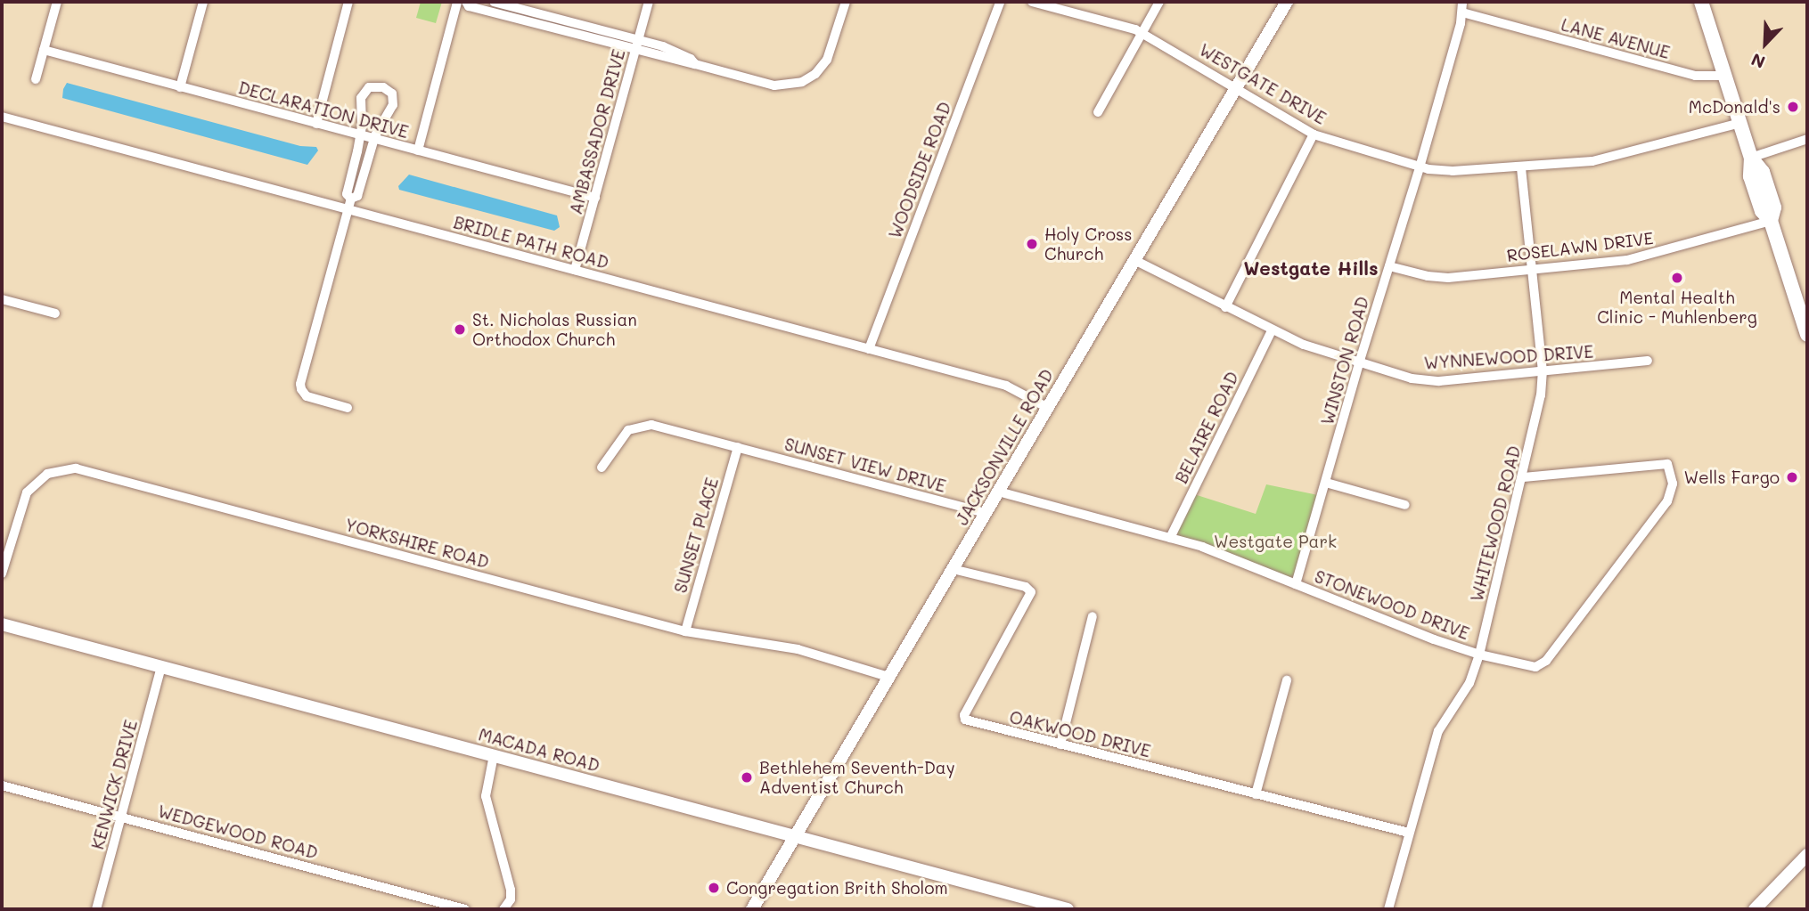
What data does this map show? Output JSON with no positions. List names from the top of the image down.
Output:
{
  "streets": {
    "street": [
      "LANE AVENUE",
      "WESTGATE DRIVE",
      "DECLARATION DRIVE",
      "AMBASSADOR DRIVE",
      "WOODSIDE ROAD",
      "BRIDLE PATH ROAD",
      "ROSELAWN DRIVE",
      "WYNNEWOOD DRIVE",
      "WINSTON ROAD",
      "BELAIRE ROAD",
      "JACKSONVILLE ROAD",
      "SUNSET VIEW DRIVE",
      "WHITEWOOD ROAD",
      "SUNSET PLACE",
      "YORKSHIRE ROAD",
      "STONEWOOD DRIVE",
      "OAKWOOD DRIVE",
      "MACADA ROAD",
      "KENWICK DRIVE",
      "WEDGEWOOD ROAD"
    ]
  },
  "crossings": [
    ["LANE AVENUE", "WINSTON ROAD"],
    ["WESTGATE DRIVE", "WINSTON ROAD"],
    ["WESTGATE DRIVE", "JACKSONVILLE ROAD"],
    ["WESTGATE DRIVE", "WHITEWOOD ROAD"],
    ["DECLARATION DRIVE", "AMBASSADOR DRIVE"],
    ["AMBASSADOR DRIVE", "BRIDLE PATH ROAD"],
    ["WOODSIDE ROAD", "BRIDLE PATH ROAD"],
    ["BRIDLE PATH ROAD", "JACKSONVILLE ROAD"],
    ["ROSELAWN DRIVE", "WINSTON ROAD"],
    ["ROSELAWN DRIVE", "WHITEWOOD ROAD"],
    ["WYNNEWOOD DRIVE", "WINSTON ROAD"],
    ["WYNNEWOOD DRIVE", "BELAIRE ROAD"],
    ["WYNNEWOOD DRIVE", "JACKSONVILLE ROAD"],
    ["WYNNEWOOD DRIVE", "WHITEWOOD ROAD"],
    ["WINSTON ROAD", "STONEWOOD DRIVE"],
    ["BELAIRE ROAD", "STONEWOOD DRIVE"],
    ["JACKSONVILLE ROAD", "SUNSET VIEW DRIVE"],
    ["JACKSONVILLE ROAD", "YORKSHIRE ROAD"],
    ["JACKSONVILLE ROAD", "STONEWOOD DRIVE"],
    ["JACKSONVILLE ROAD", "OAKWOOD DRIVE"],
    ["JACKSONVILLE ROAD", "MACADA ROAD"],
    ["SUNSET VIEW DRIVE", "SUNSET PLACE"],
    ["WHITEWOOD ROAD", "STONEWOOD DRIVE"],
    ["WHITEWOOD ROAD", "OAKWOOD DRIVE"],
    ["SUNSET PLACE", "YORKSHIRE ROAD"],
    ["MACADA ROAD", "KENWICK DRIVE"],
    ["KENWICK DRIVE", "WEDGEWOOD ROAD"]
  ],
  "districts": ["Westgate Hills"],
  "parks": ["Westgate Park"],
  "places": [
    "McDonald's",
    "Holy Cross Church",
    "Mental Health Clinic - Muhlenberg",
    "St. Nicholas Russian Orthodox Church",
    "Wells Fargo",
    "Bethlehem Seventh-Day Adventist Church",
    "Congregation Brith Sholom"
  ],
  "north": "bottom left"
}
